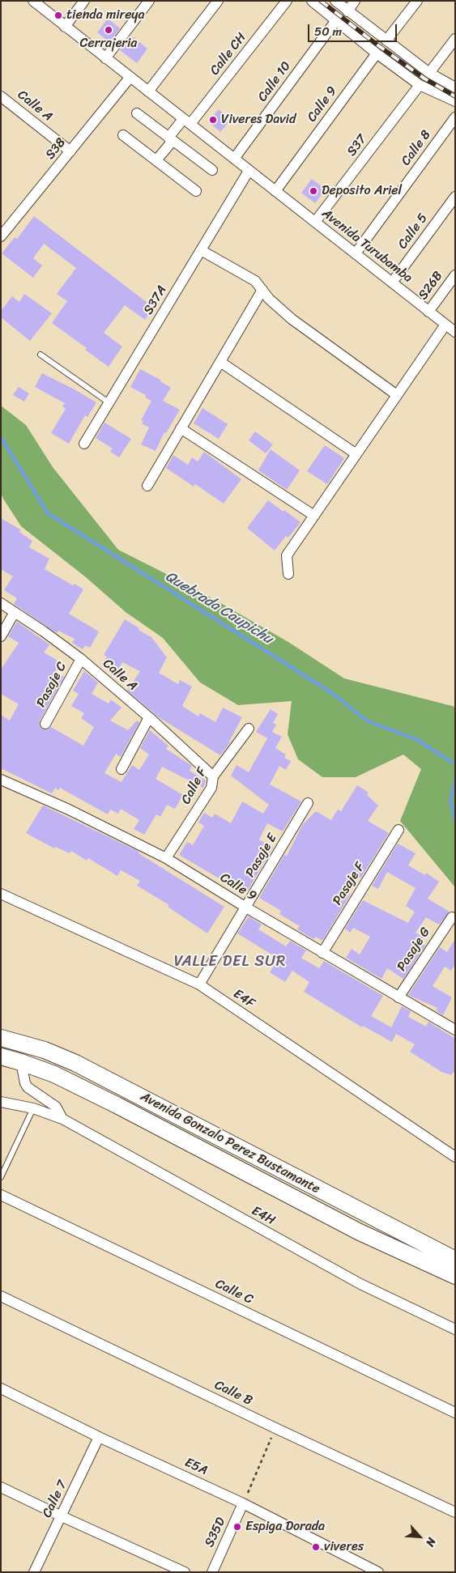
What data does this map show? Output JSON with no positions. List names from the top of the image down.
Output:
{
  "streets": {
    "main road": ["Avenida Gonzalo Perez Bustamante"],
    "street": [
      "Calle CH",
      "Calle 10",
      "Calle 9",
      "Calle A",
      "S37",
      "Calle 8",
      "S38",
      "Calle 5",
      "Avenida Turubamba",
      "S26B",
      "S37A",
      "Pasaje C",
      "Calle F",
      "Pasaje E",
      "Pasaje F",
      "Pasaje G",
      "E4F",
      "E4H",
      "Calle C",
      "Calle B",
      "E5A",
      "Calle 7",
      "S35D"
    ]
  },
  "crossings": [
    ["Calle CH", "Avenida Turubamba"],
    ["Calle 10", "Avenida Turubamba"],
    ["Calle 9", "Avenida Turubamba"],
    ["Calle 9", "Calle F"],
    ["Calle 9", "Pasaje E"],
    ["Calle 9", "Pasaje F"],
    ["Calle 9", "Pasaje G"],
    ["Calle A", "S38"],
    ["Calle A", "Pasaje C"],
    ["Calle A", "Calle F"],
    ["S37", "Avenida Turubamba"],
    ["Calle 8", "Avenida Turubamba"],
    ["S38", "Avenida Turubamba"],
    ["Calle 5", "Avenida Turubamba"],
    ["Avenida Turubamba", "S26B"],
    ["Avenida Turubamba", "S37A"],
    ["Pasaje E", "E4F"],
    ["Avenida Gonzalo Perez Bustamante", "E4H"],
    ["E5A", "Calle 7"],
    ["E5A", "S35D"]
  ],
  "districts": ["VALLE DEL SUR"],
  "water": ["Quebrada Caupichu"],
  "places": [
    "tienda mireya",
    "Cerrajeria",
    "Viveres David",
    "Deposito Ariel",
    "Espiga Dorada",
    "viveres"
  ],
  "scale_bar": "50 m",
  "north": "bottom right"
}
